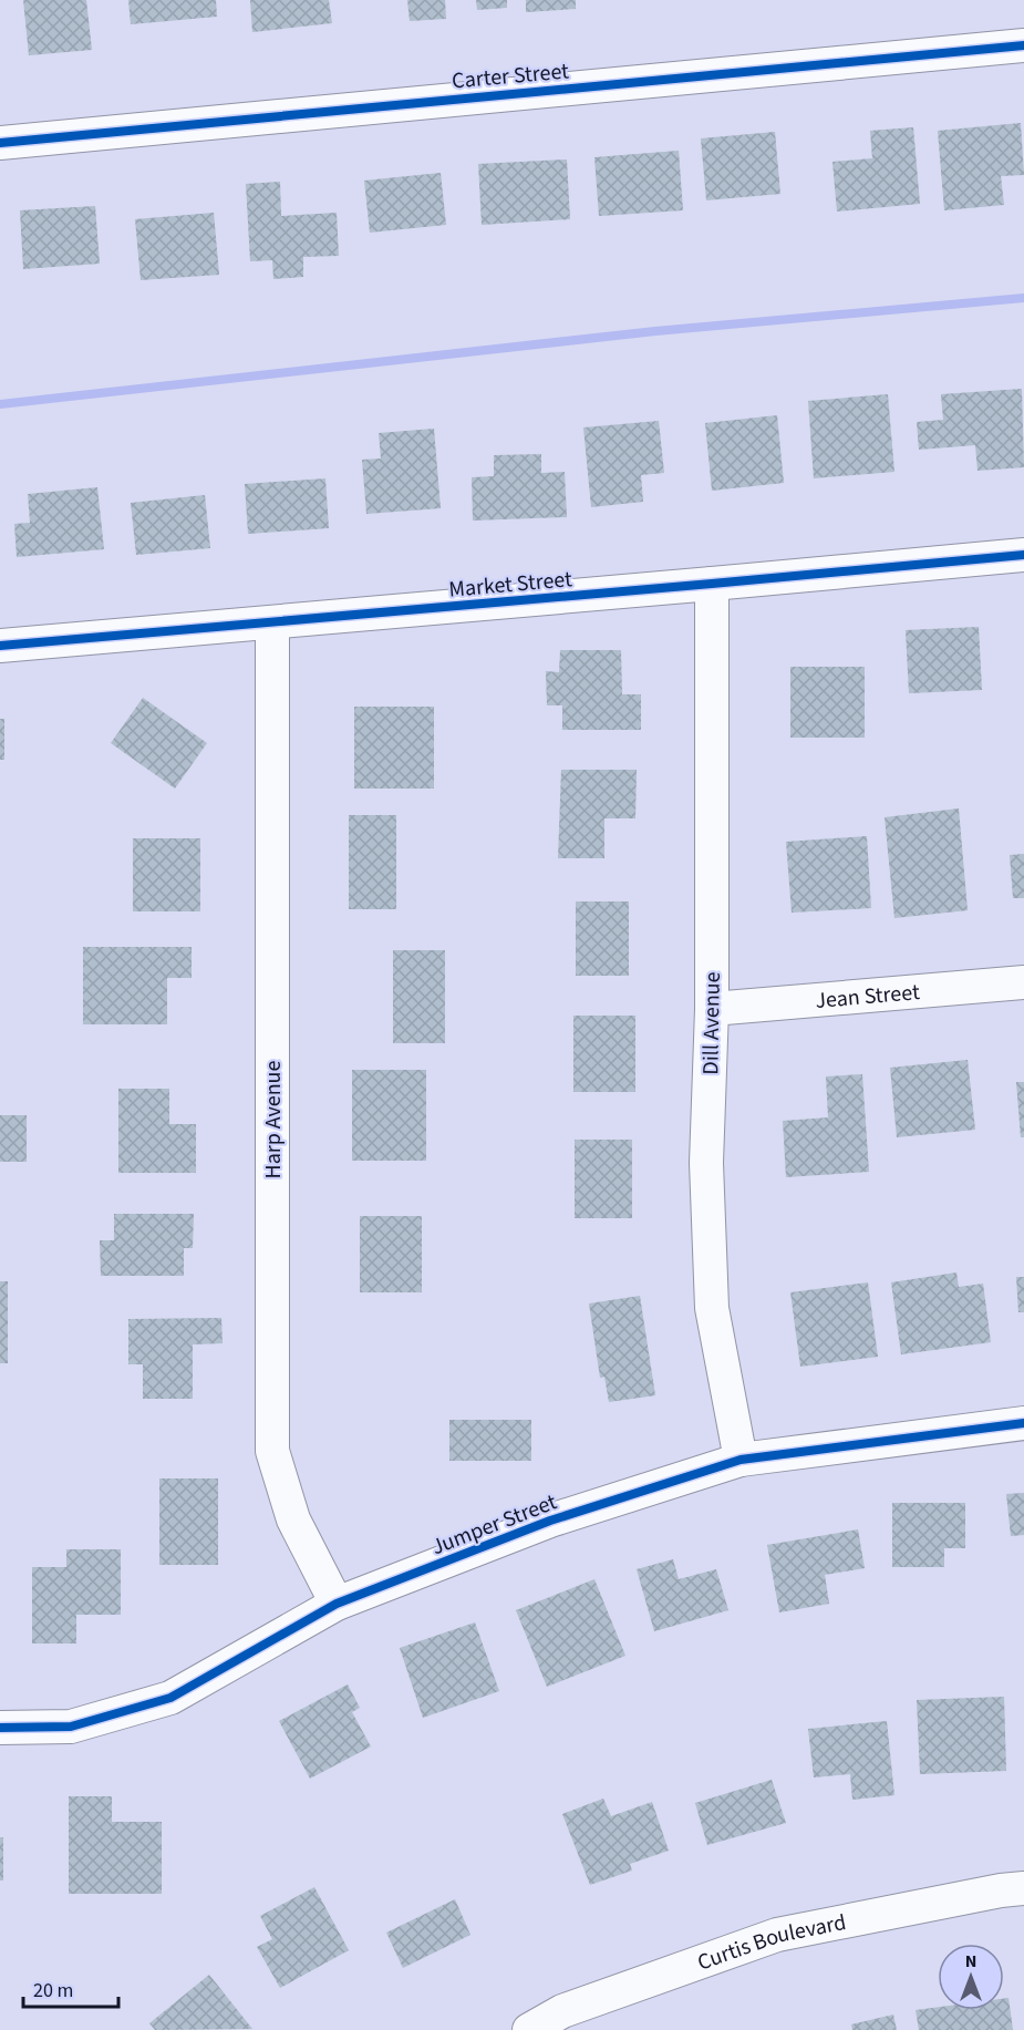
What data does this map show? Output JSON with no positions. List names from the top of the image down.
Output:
{
  "streets": {
    "street": [
      "Carter Street",
      "Market Street",
      "Jean Street",
      "Dill Avenue",
      "Harp Avenue",
      "Jumper Street",
      "Curtis Boulevard"
    ]
  },
  "crossings": [
    ["Market Street", "Dill Avenue"],
    ["Market Street", "Harp Avenue"],
    ["Jean Street", "Dill Avenue"],
    ["Dill Avenue", "Jumper Street"],
    ["Harp Avenue", "Jumper Street"]
  ],
  "scale_bar": "20 m",
  "north": "top"
}
